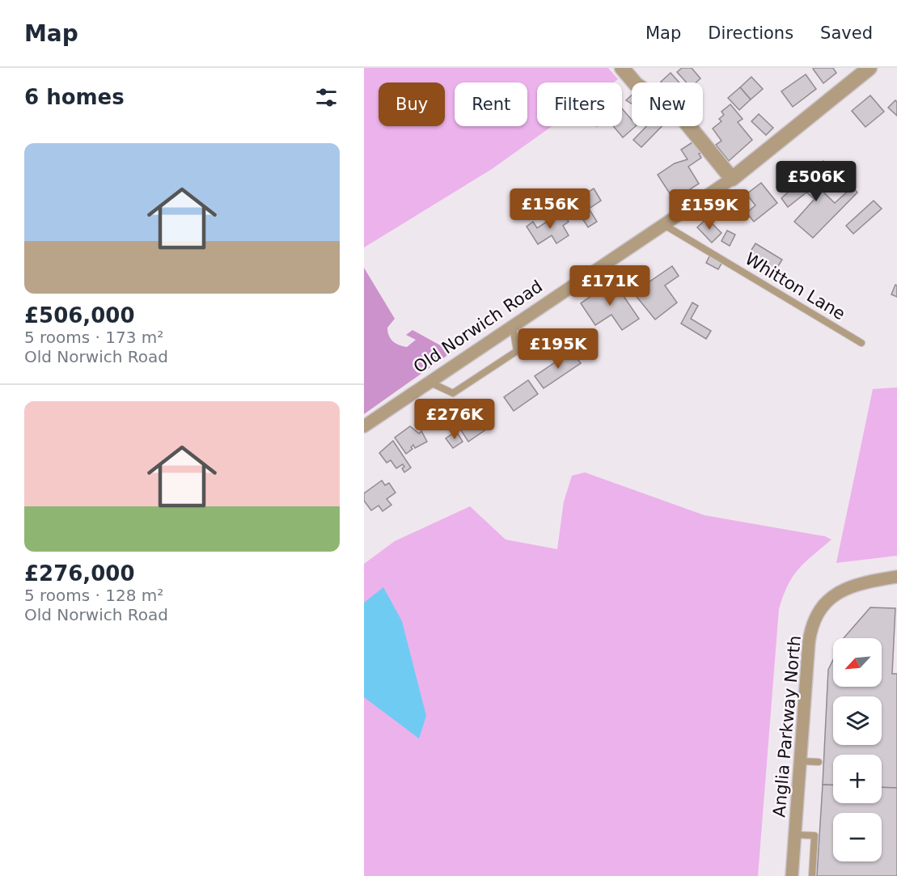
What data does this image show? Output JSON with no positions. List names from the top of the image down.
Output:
{
  "streets": {
    "street": ["Old Norwich Road", "Anglia Parkway North"],
    "lane": ["Whitton Lane"]
  },
  "crossings": [
    ["Whitton Lane", "Old Norwich Road"]
  ],
  "north": "bottom left",
  "page": {
    "header": "Map",
    "nav": ["Map", "Directions", "Saved"],
    "heading": "6 homes",
    "chip": [
      "Buy",
      "Rent",
      "Filters",
      "New"
    ],
    "list": [
      {
        "name": "£506,000",
        "note": "5 rooms · 173 m² · Old Norwich Road"
      },
      {
        "name": "£276,000",
        "note": "5 rooms · 128 m² · Old Norwich Road"
      }
    ],
    "price": [
      "£506K",
      "£156K",
      "£159K",
      "£171K",
      "£195K",
      "£276K"
    ],
    "map_buttons": ["+", "−"]
  }
}
